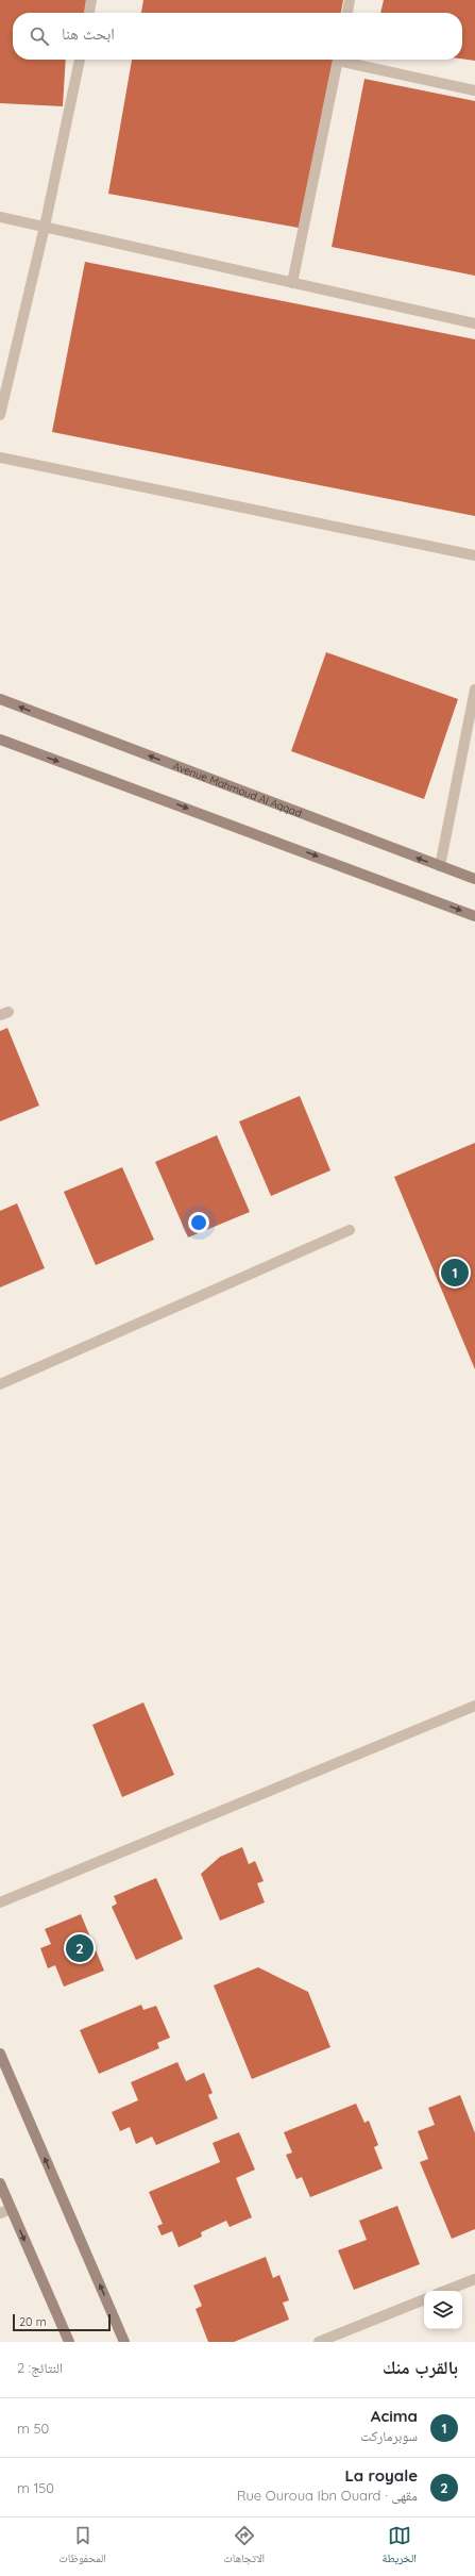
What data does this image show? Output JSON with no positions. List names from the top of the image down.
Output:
{
  "streets": {
    "main road": ["Avenue Mahmoud Al Aqqad"]
  },
  "scale_bar": "20 m",
  "page": {
    "search": "ابحث هنا",
    "pins": ["1", "2"],
    "scale": "20 m",
    "heading": ["بالقرب منك", "النتائج: 2"],
    "list": [
      {
        "mark": "1",
        "name": "Acima",
        "note": "سوبرماركت",
        "value": "50 m"
      },
      {
        "mark": "2",
        "name": "La royale",
        "note": "مقهى · Rue Ouroua Ibn Ouard",
        "value": "150 m"
      }
    ],
    "nav": ["الخريطة", "الاتجاهات", "المحفوظات"]
  }
}
